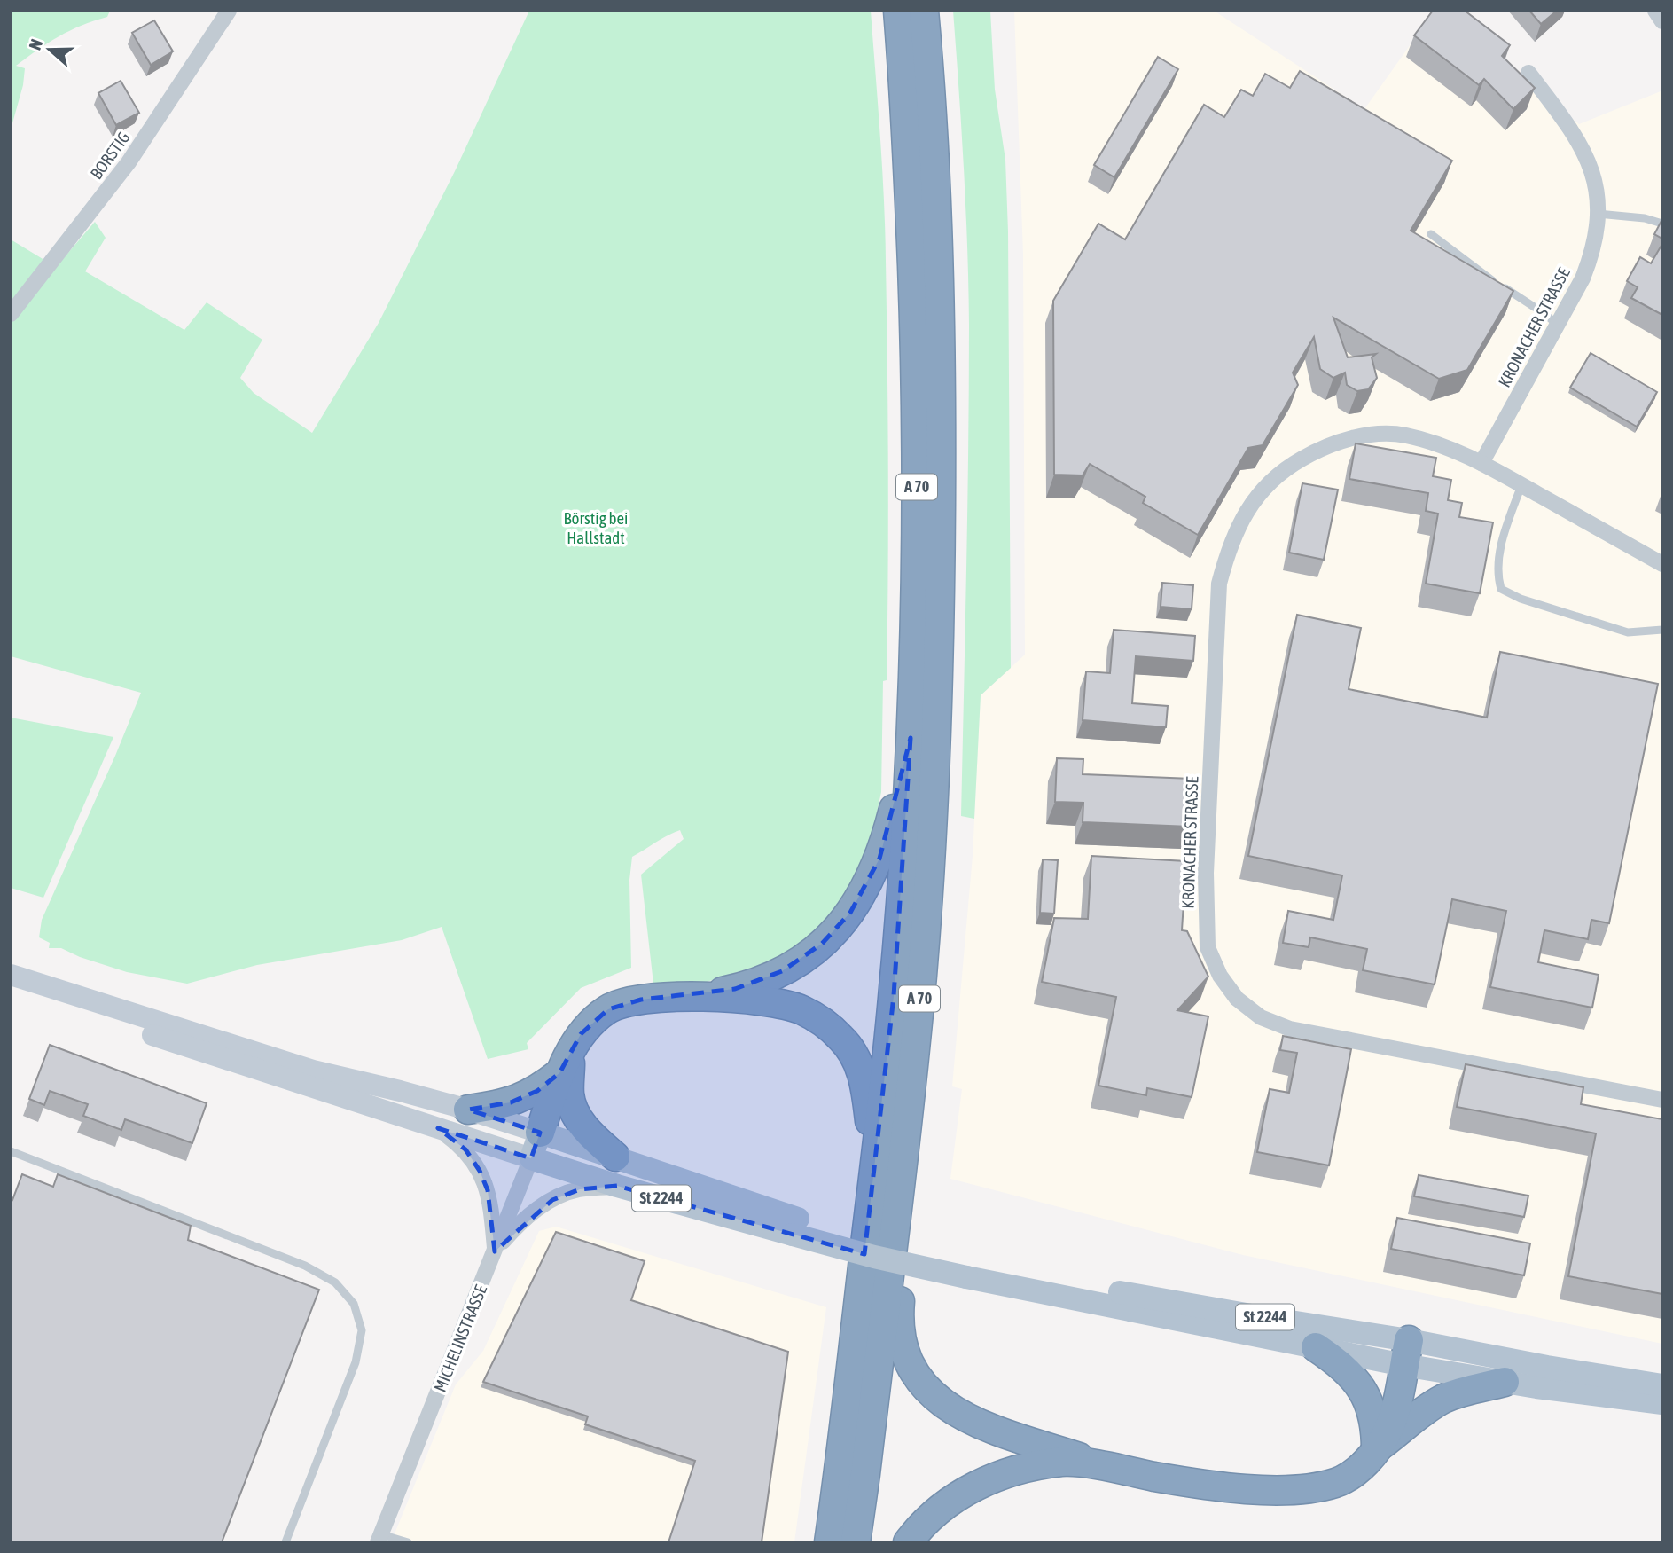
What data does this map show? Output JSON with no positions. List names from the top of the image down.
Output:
{
  "streets": {
    "highway": ["A 70"],
    "main road": ["St 2244"],
    "street": ["BORSTIG", "KRONACHER STRASSE", "MICHELINSTRASSE"]
  },
  "crossings": [
    ["St 2244", "MICHELINSTRASSE"]
  ],
  "parks": ["Börstig bei Hallstadt"],
  "north": "left"
}
